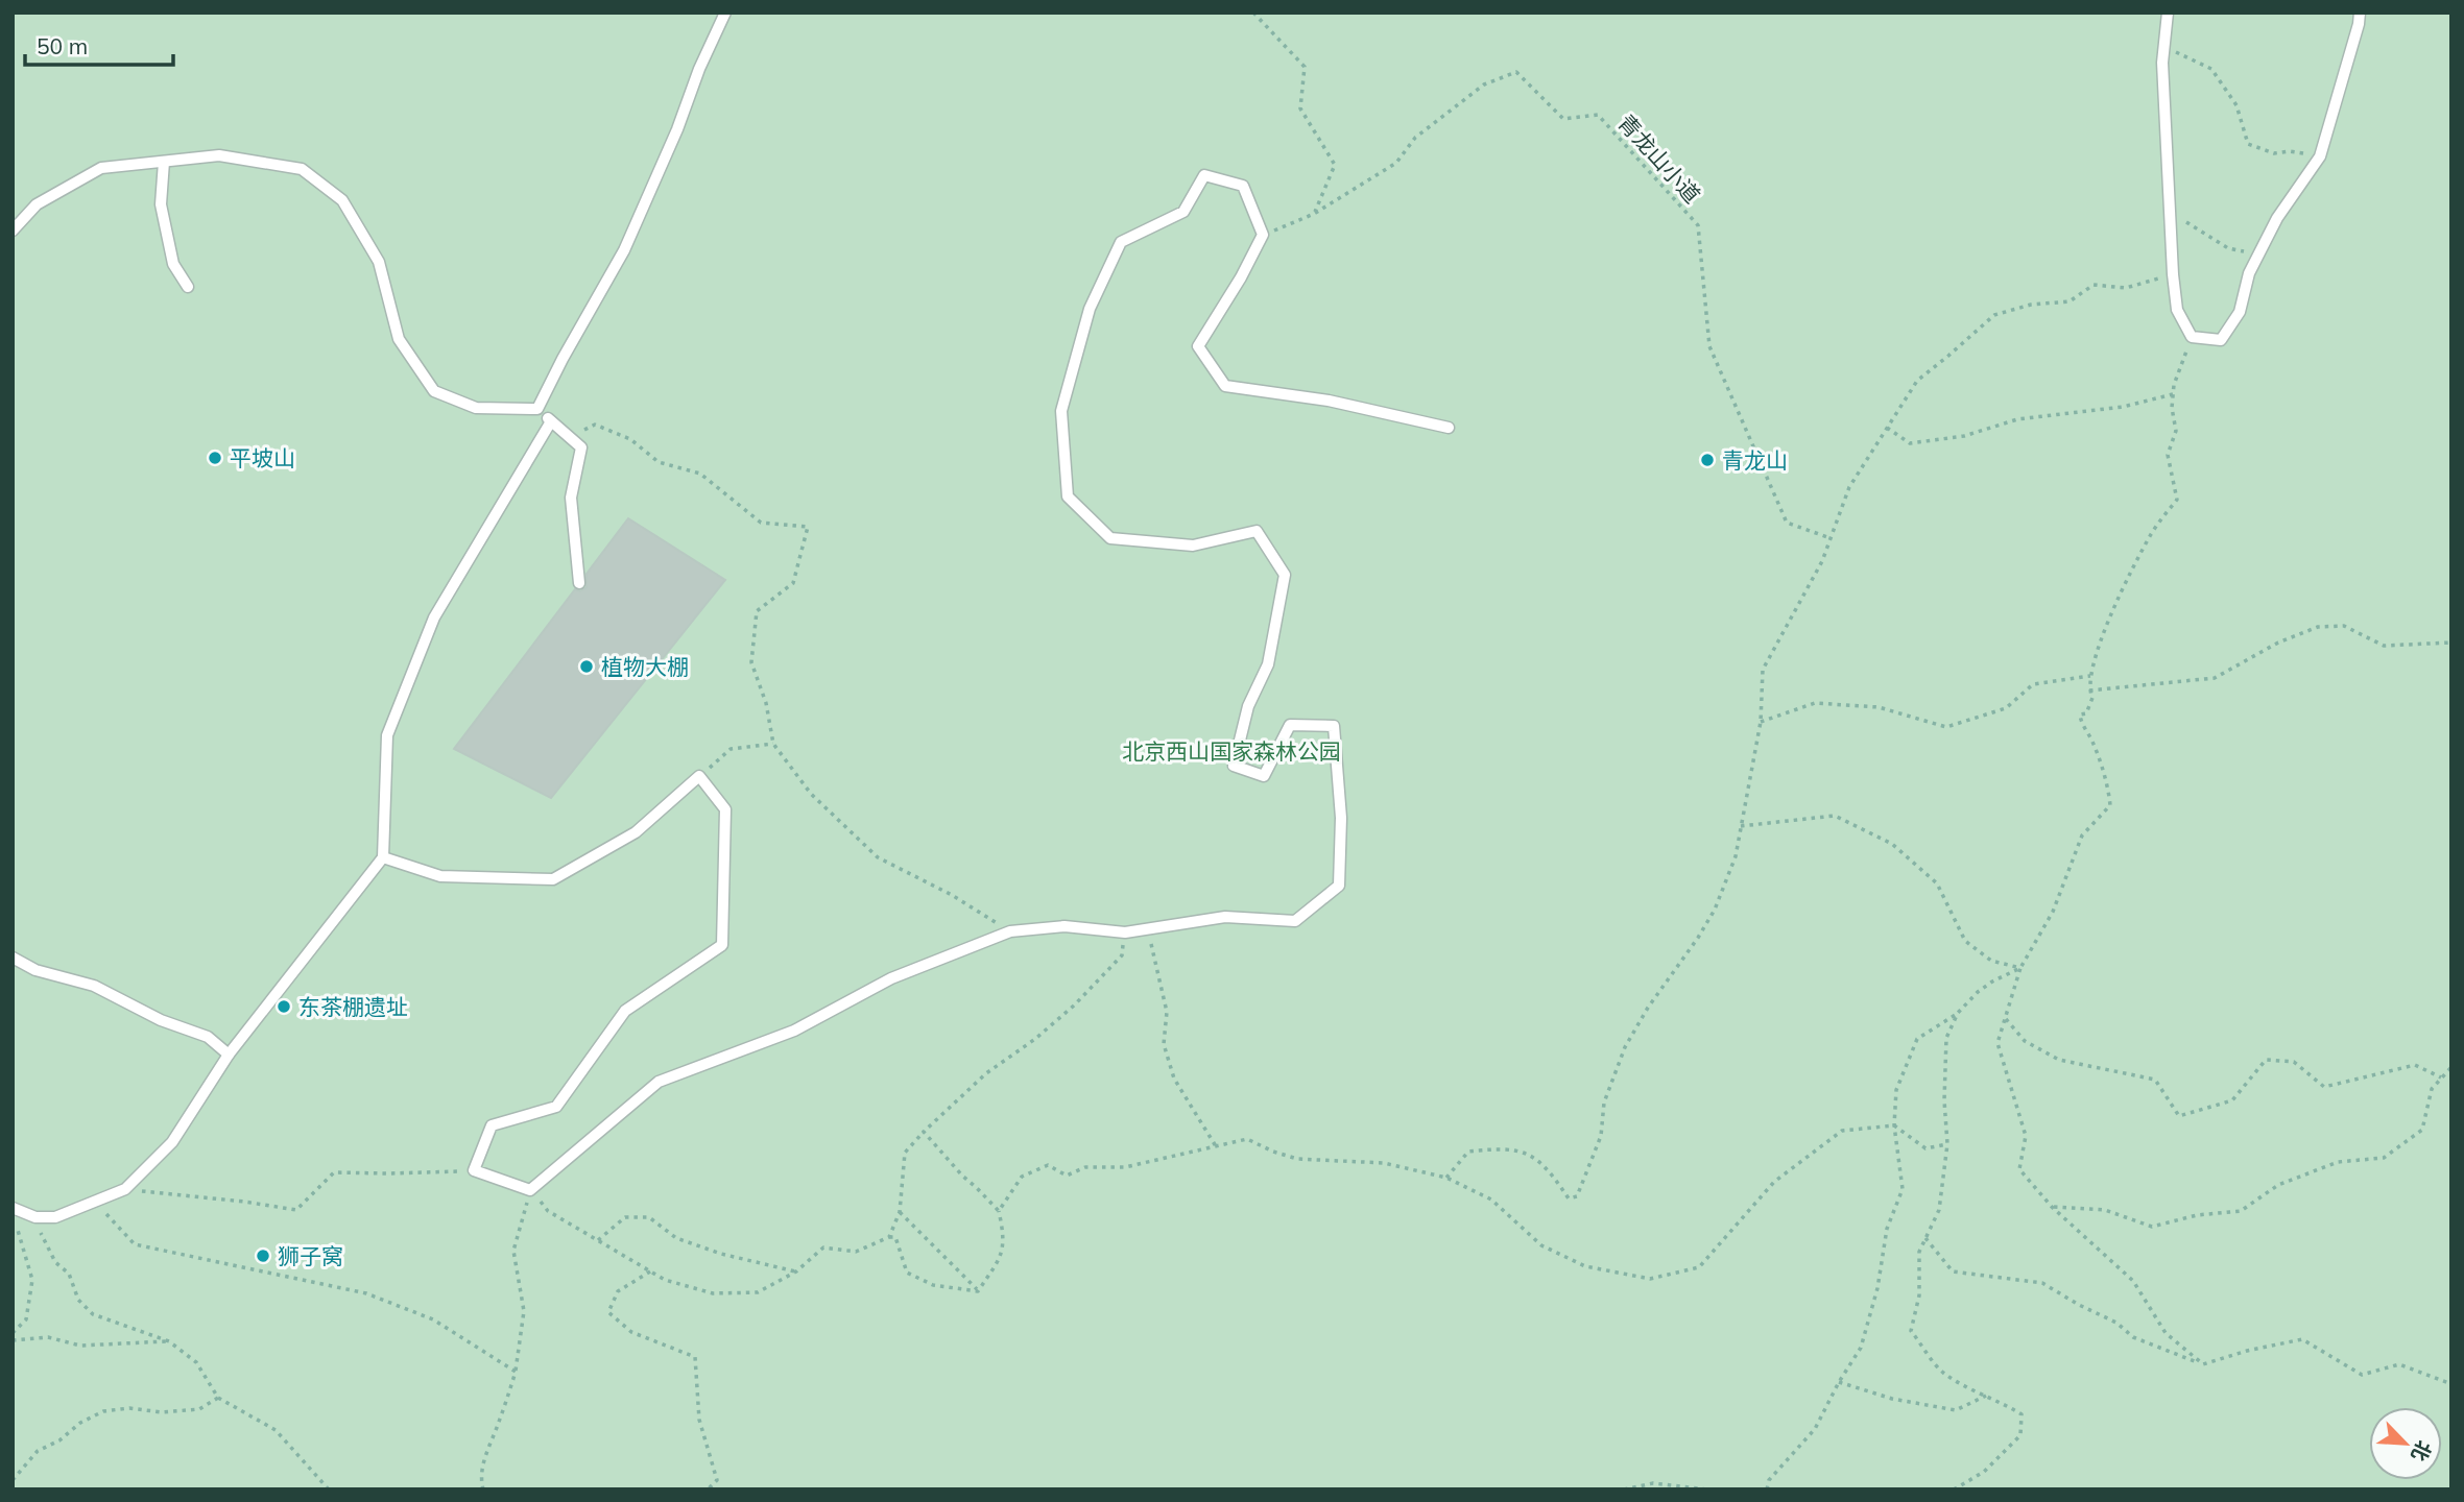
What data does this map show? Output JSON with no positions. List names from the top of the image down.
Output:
{
  "streets": {
    "path": ["青龙山小道"]
  },
  "parks": ["北京西山国家森林公园"],
  "places": [
    "平坡山",
    "青龙山",
    "植物大棚",
    "东茶棚遗址",
    "狮子窝"
  ],
  "scale_bar": "50 m",
  "north": "bottom right"
}
